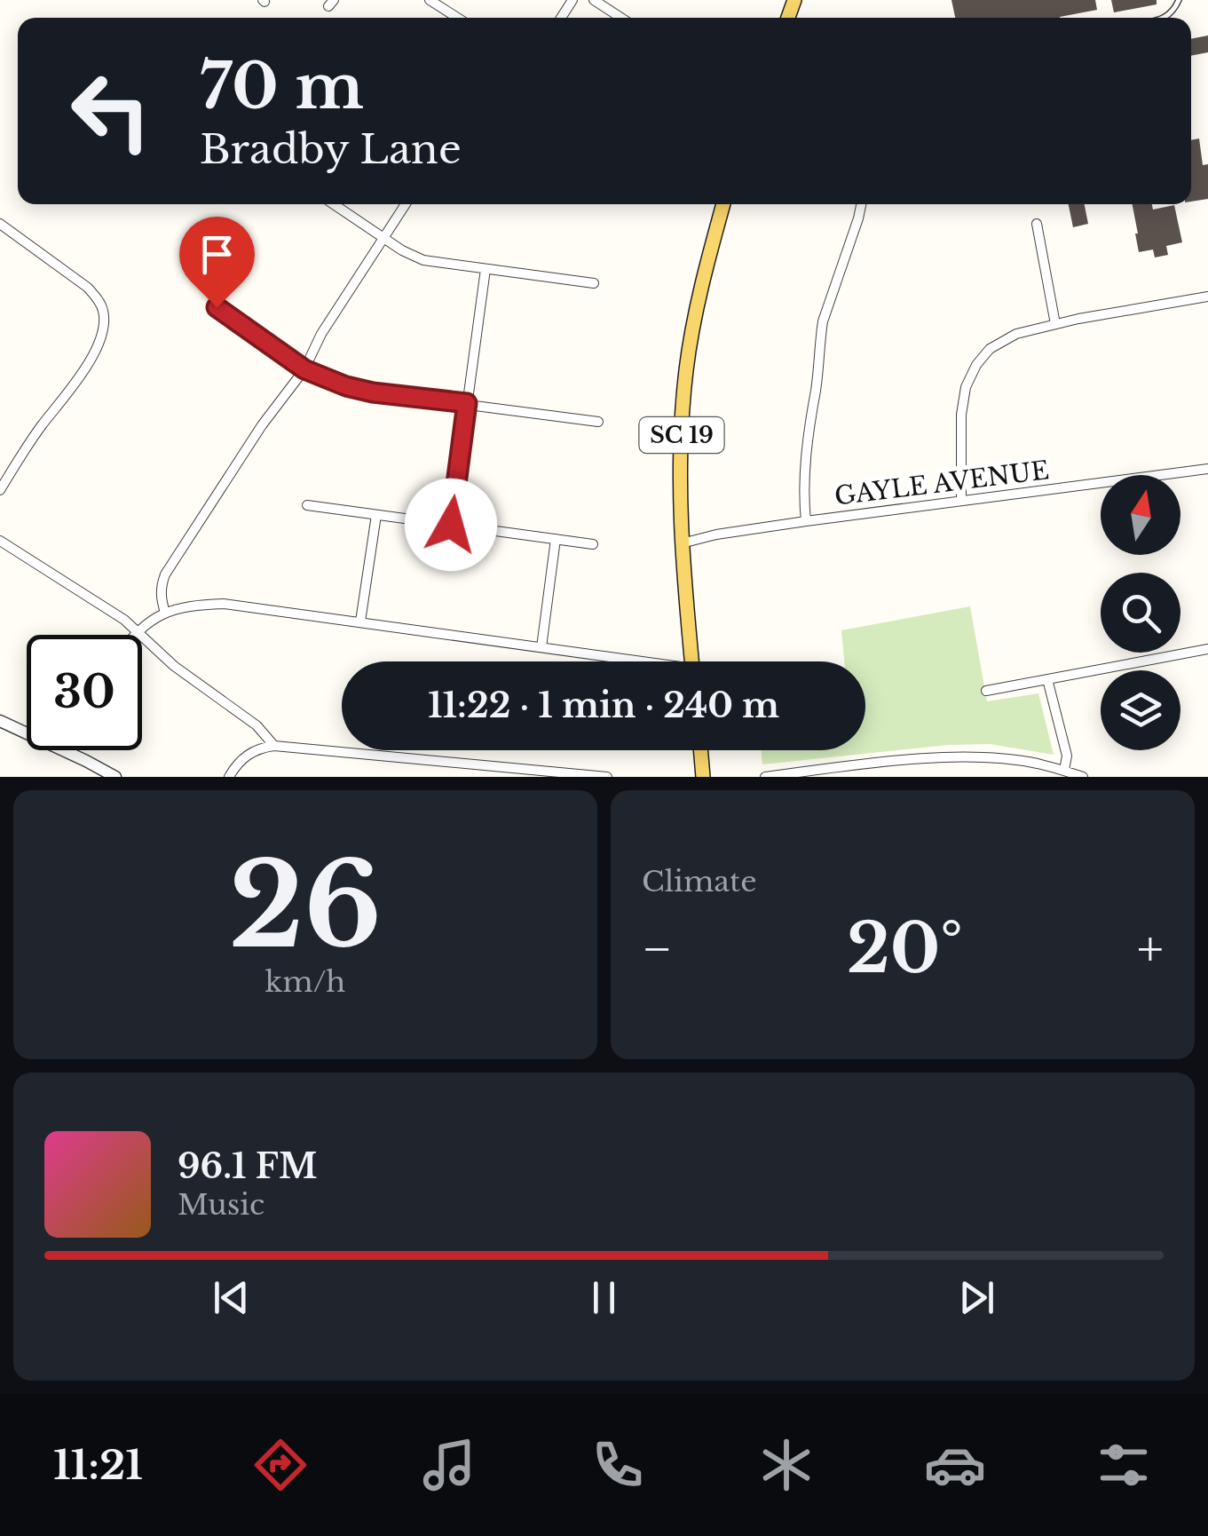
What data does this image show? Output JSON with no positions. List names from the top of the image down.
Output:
{
  "streets": {
    "main road": ["SC 19"],
    "street": ["GAYLE AVENUE"]
  },
  "crossings": [
    ["SC 19", "GAYLE AVENUE"]
  ],
  "north": "top",
  "page": {
    "turn": ["70 m", "Bradby Lane"],
    "limit": "30",
    "trip": "11:22 · 1 min · 240 m",
    "tile": [
      ["26", "km/h"],
      "Climate"
    ],
    "heat": ["−", "20°", "+"],
    "song": ["96.1 FM", "Music"],
    "tabs": "11:21"
  }
}
